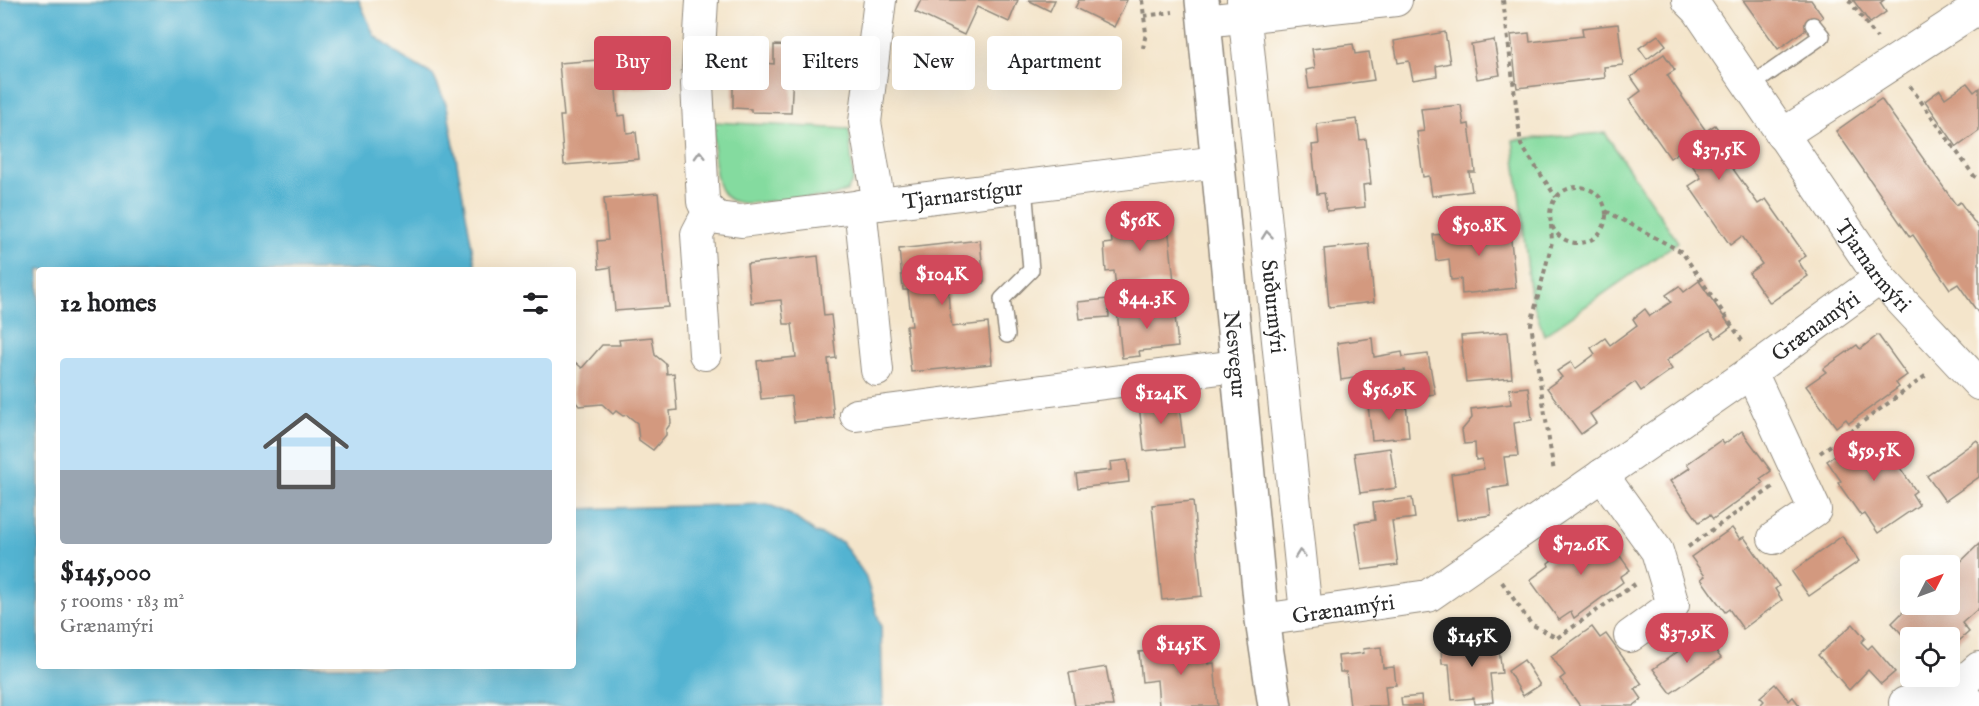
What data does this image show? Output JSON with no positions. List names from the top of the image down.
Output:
{
  "streets": {
    "street": [
      "Tjarnarstígur",
      "Tjarnarmýri",
      "Suðurmýri",
      "Grænamýri",
      "Nesvegur"
    ]
  },
  "crossings": [
    ["Tjarnarstígur", "Nesvegur"],
    ["Tjarnarmýri", "Grænamýri"],
    ["Suðurmýri", "Grænamýri"],
    ["Grænamýri", "Nesvegur"]
  ],
  "one_way": ["Suðurmýri"],
  "north": "top right",
  "page": {
    "chip": [
      "Buy",
      "Rent",
      "Filters",
      "New",
      "Apartment"
    ],
    "price": [
      "$37.5K",
      "$56K",
      "$50.8K",
      "$104K",
      "$44.3K",
      "$56.9K",
      "$124K",
      "$59.5K",
      "$72.6K",
      "$37.9K",
      "$145K",
      "$145K"
    ],
    "heading": "12 homes",
    "list": [
      {
        "name": "$145,000",
        "note": "5 rooms · 183 m² · Grænamýri"
      }
    ]
  }
}
